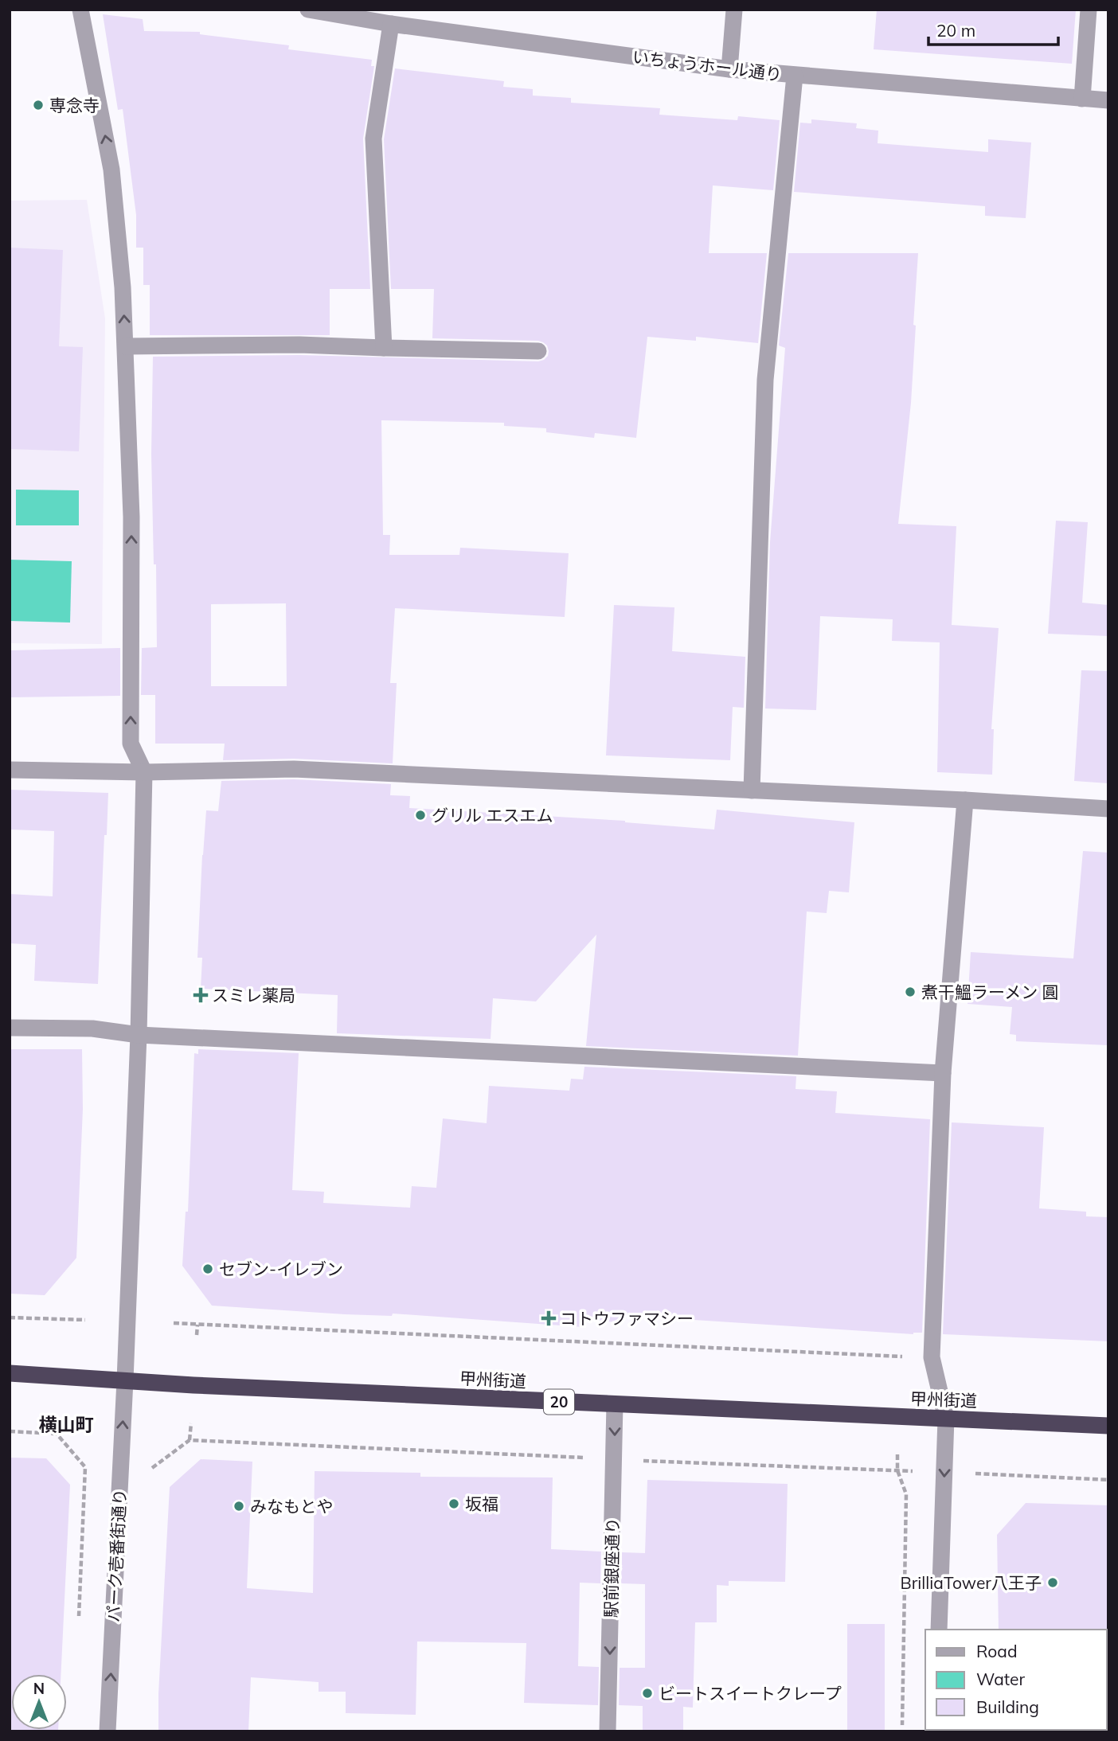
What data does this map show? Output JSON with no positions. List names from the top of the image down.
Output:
{
  "streets": {
    "highway": ["甲州街道", "20"],
    "street": ["いちょうホール通り", "パーク壱番街通り", "駅前銀座通り"]
  },
  "crossings": [
    ["甲州街道", "パーク壱番街通り"],
    ["甲州街道", "駅前銀座通り"]
  ],
  "one_way": ["パーク壱番街通り", "駅前銀座通り"],
  "districts": ["横山町"],
  "places": {
    "other": [
      "専念寺",
      "グリル エスエム",
      "煮干鰮ラーメン 圓",
      "セブン-イレブン",
      "坂福",
      "みなもとや",
      "BrilliaTower八王子",
      "ビートスイートクレープ"
    ],
    "health": ["スミレ薬局", "コトウファマシー"]
  },
  "legend": ["Road", "Water", "Building"],
  "scale_bar": "20 m",
  "north": "top"
}
